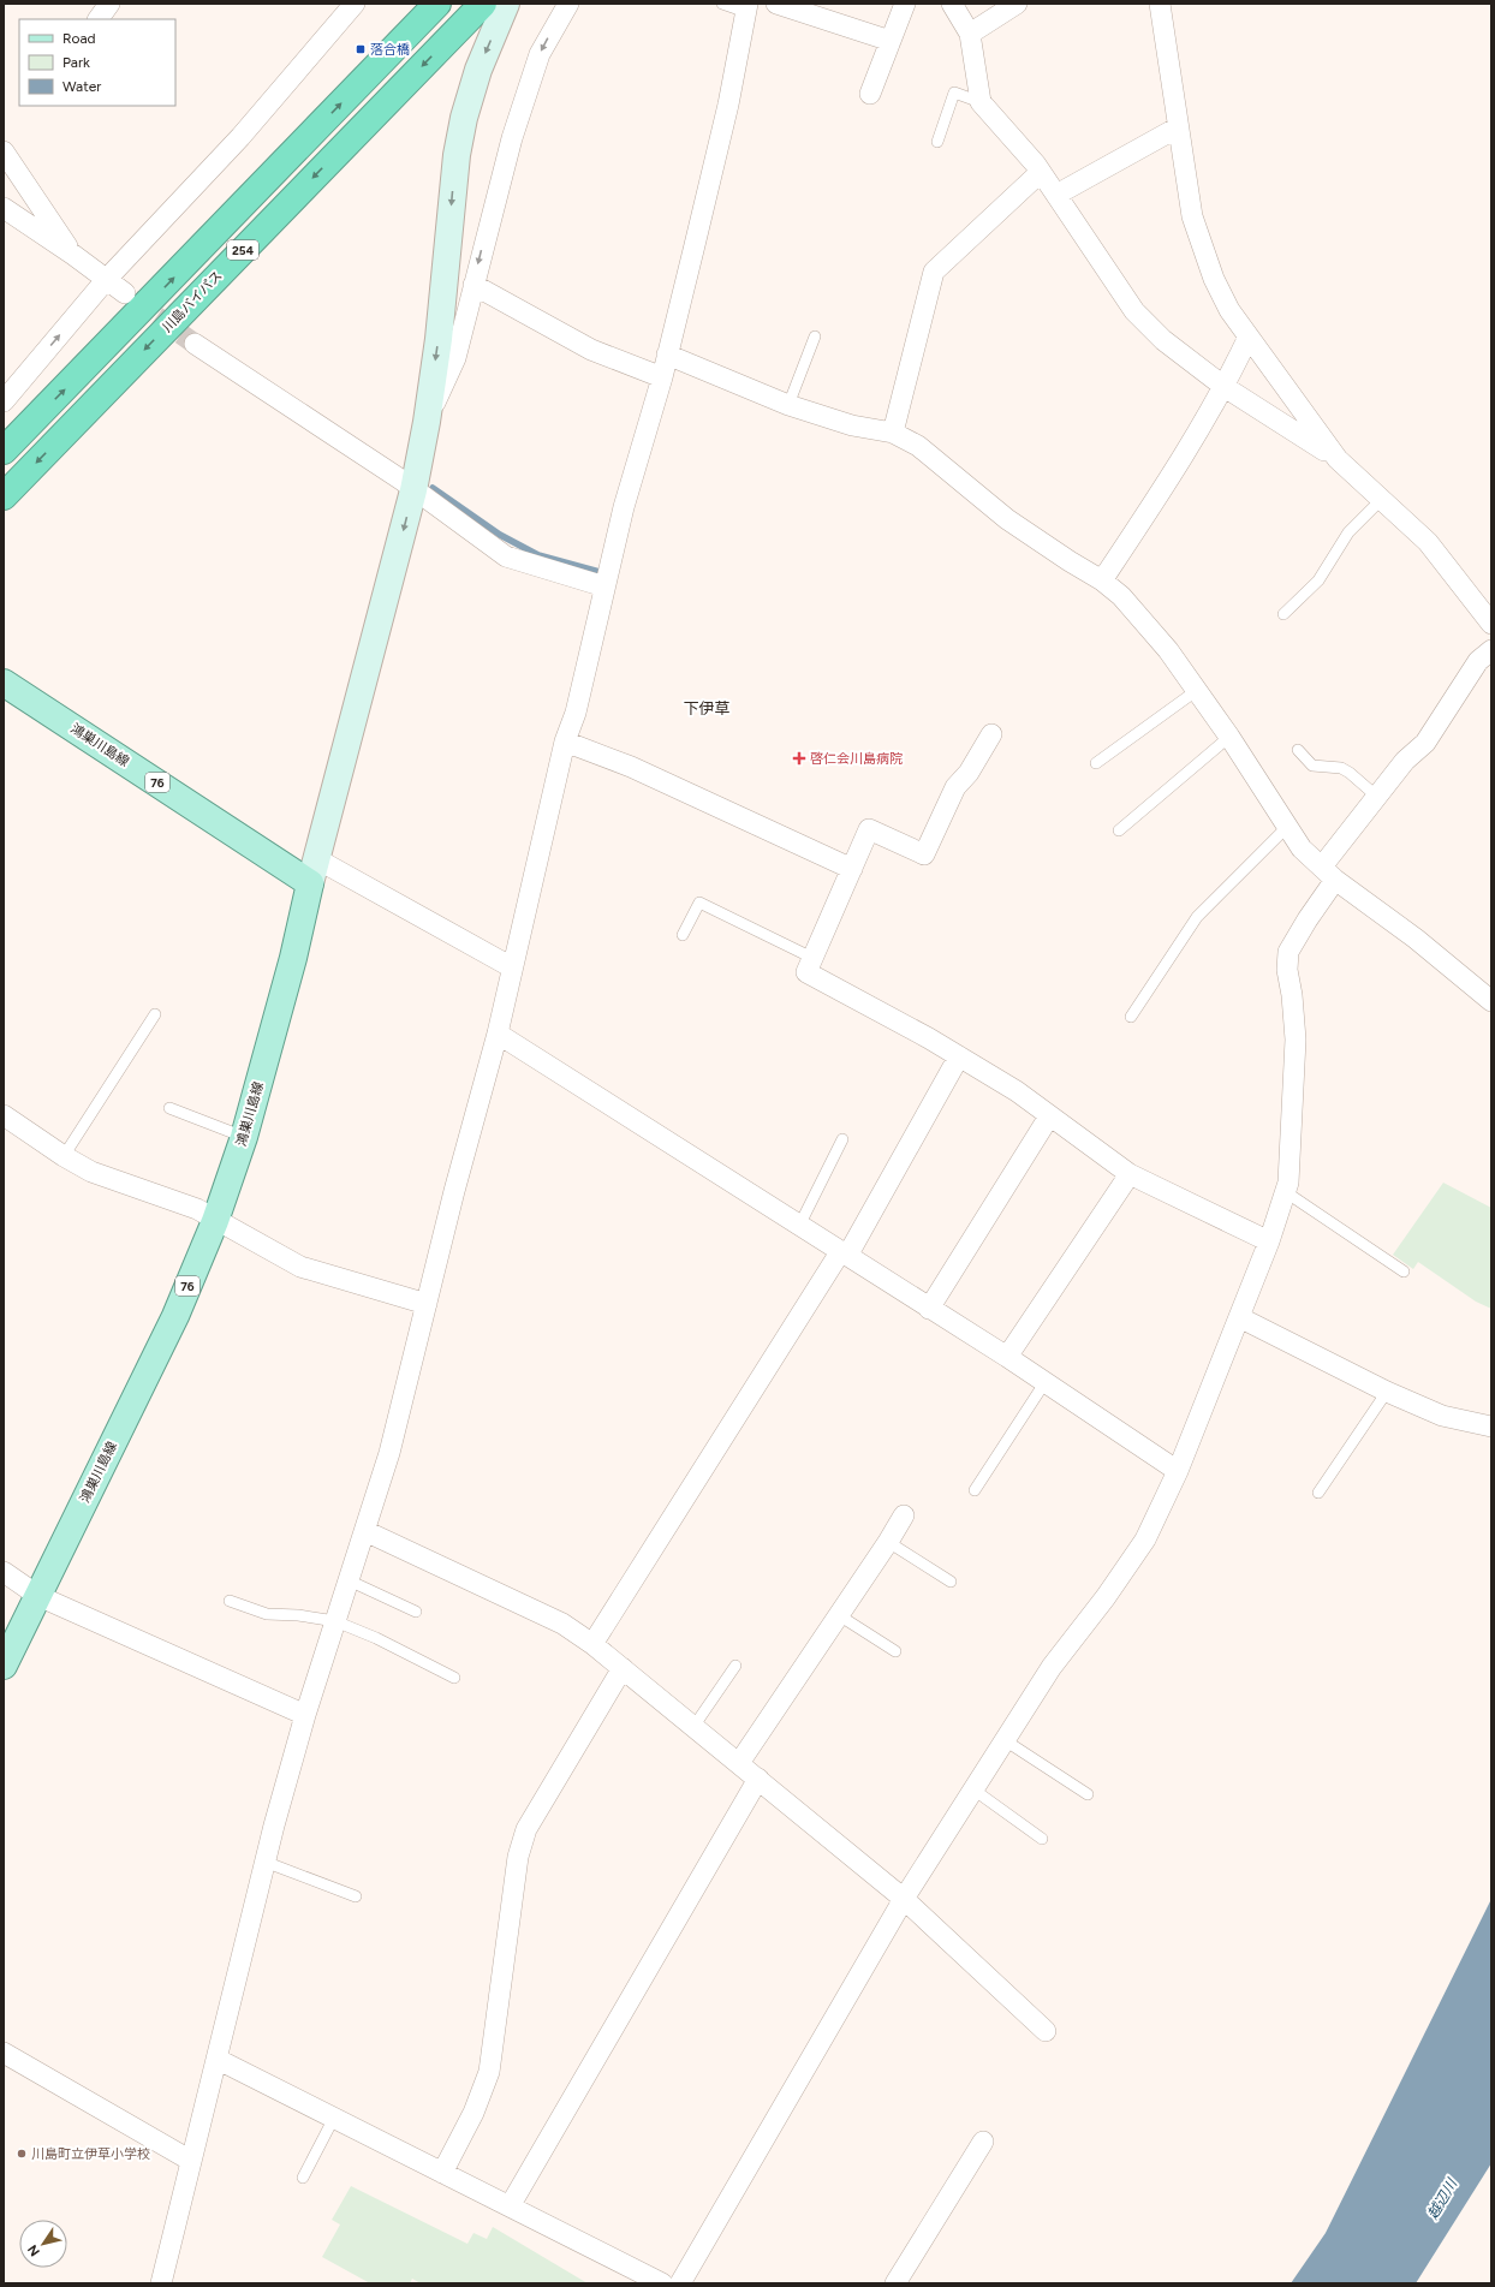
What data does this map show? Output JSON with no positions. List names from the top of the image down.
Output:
{
  "streets": {
    "highway": ["254", "川島バイパス"],
    "main road": ["鴻巣川島線", "76"]
  },
  "districts": ["下伊草"],
  "water": ["越辺川"],
  "places": {
    "transit": ["落合橋"],
    "health": ["啓仁会川島病院"],
    "other": ["川島町立伊草小学校"]
  },
  "legend": ["Road", "Park", "Water"],
  "north": "bottom left"
}
